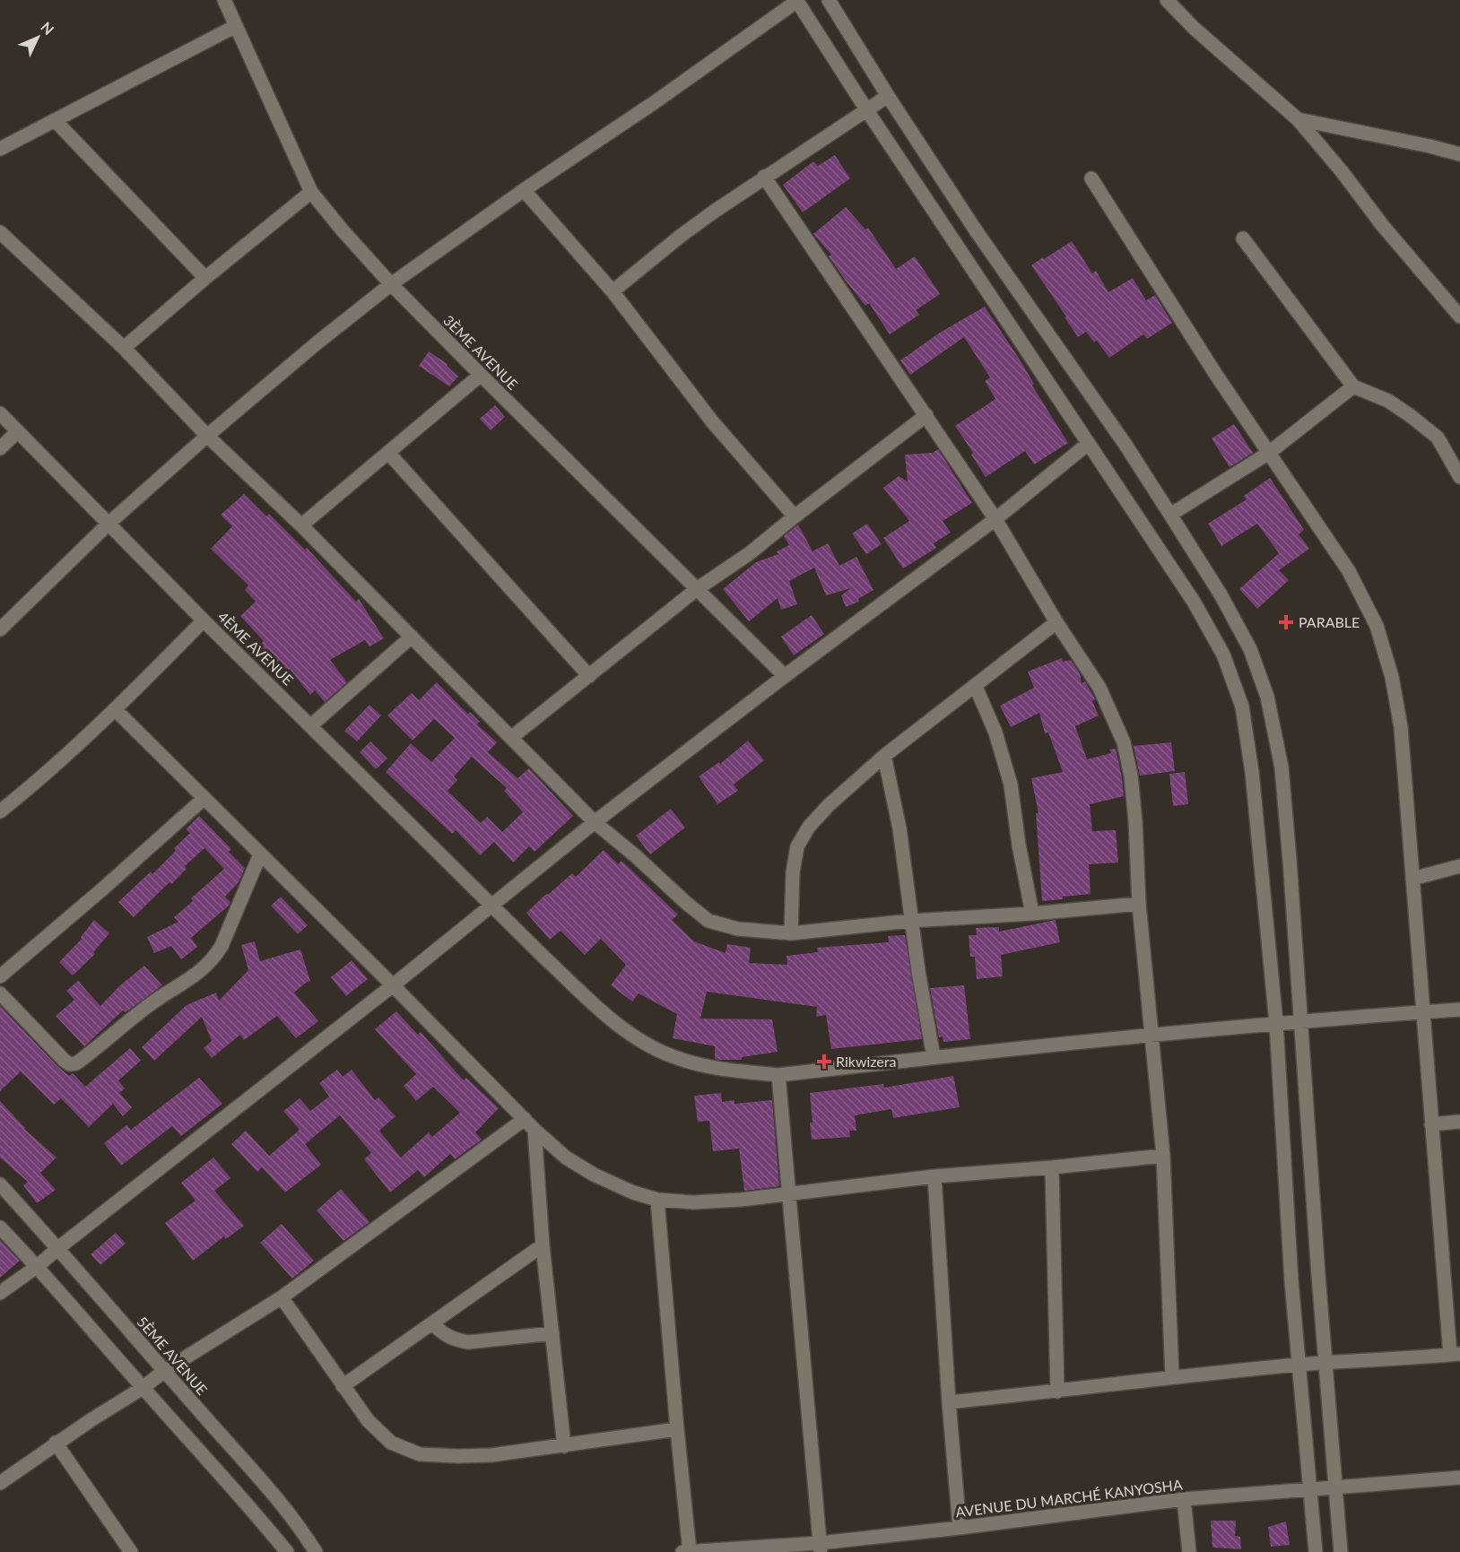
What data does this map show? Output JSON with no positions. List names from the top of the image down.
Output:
{
  "streets": {
    "street": [
      "3ÈME AVENUE",
      "4ÈME AVENUE",
      "5ÈME AVENUE",
      "AVENUE DU MARCHÉ KANYOSHA"
    ]
  },
  "places": {
    "health": ["PARABLE", "Rikwizera"]
  },
  "north": "top right"
}
